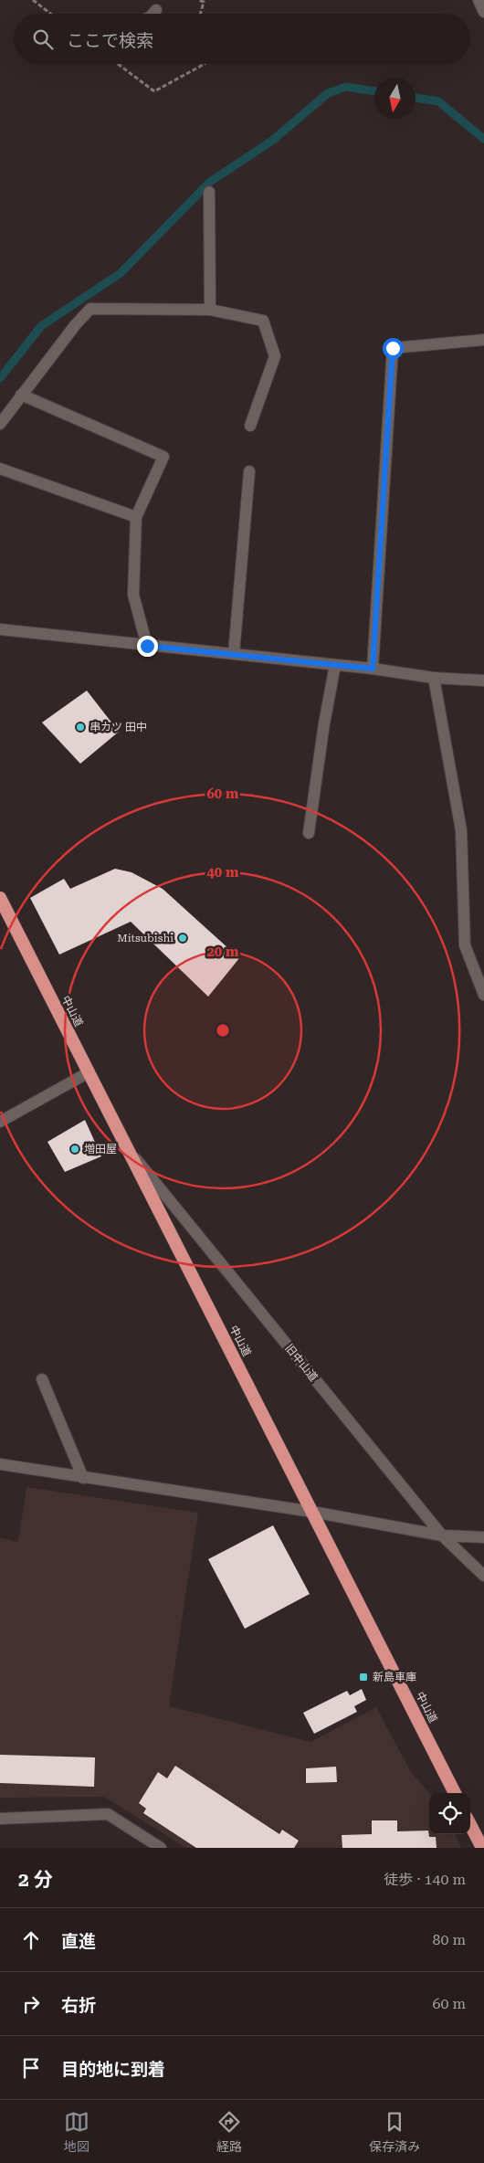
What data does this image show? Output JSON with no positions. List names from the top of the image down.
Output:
{
  "streets": {
    "highway": ["中山道"],
    "street": ["旧中山道"]
  },
  "crossings": [
    ["中山道", "旧中山道"]
  ],
  "places": {
    "other": ["串カツ 田中", "Mitsubishi", "増田屋"],
    "transit": ["新島車庫"]
  },
  "north": "bottom",
  "page": {
    "search": "ここで検索",
    "heading": ["2 分", "徒歩 · 140 m"],
    "list": [
      ["直進", "80 m"],
      ["右折", "60 m"],
      "目的地に到着"
    ],
    "nav": ["地図", "経路", "保存済み"]
  },
  "rings": ["60 m", "40 m", "20 m"]
}
